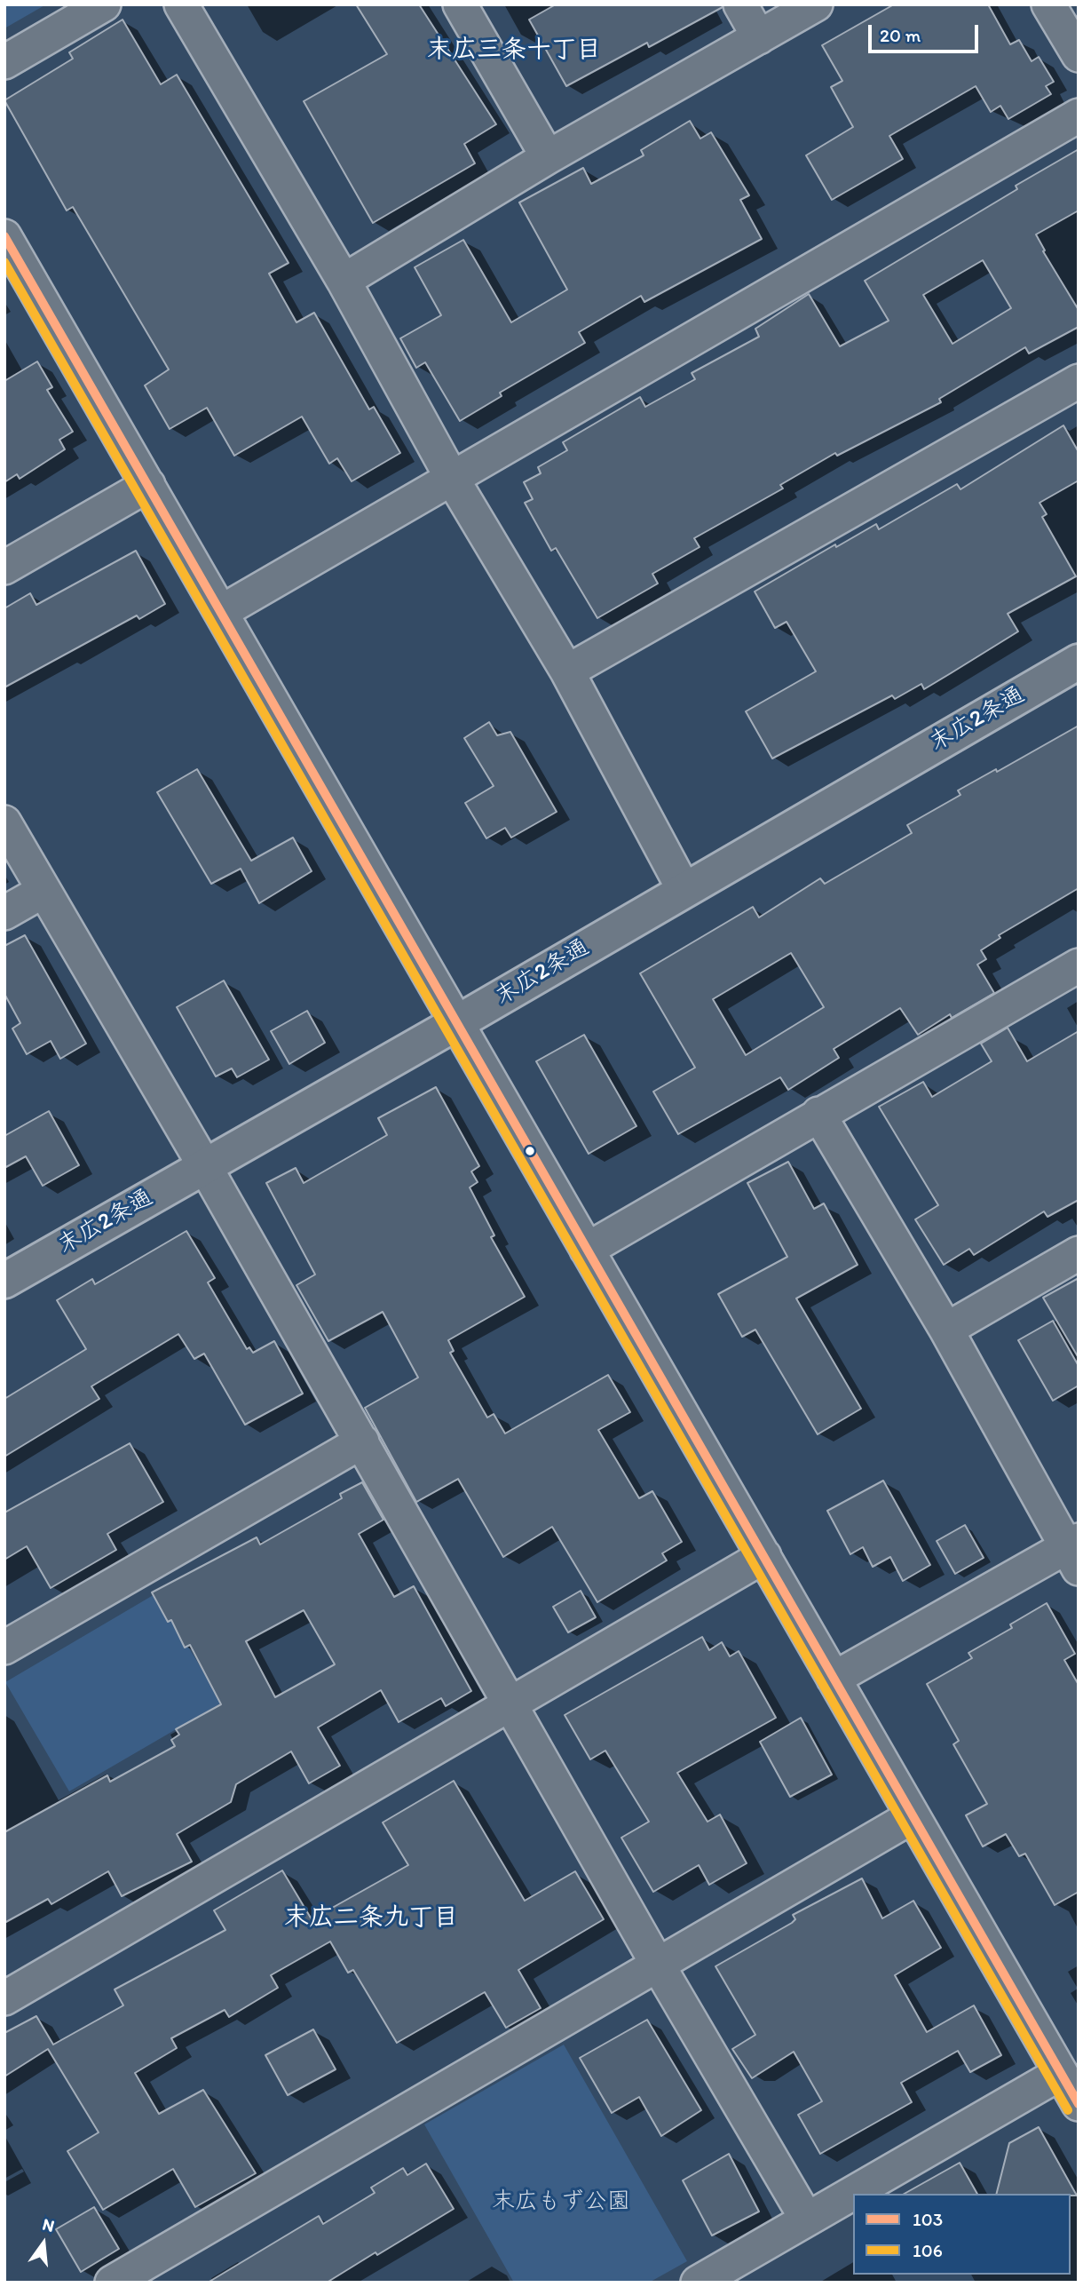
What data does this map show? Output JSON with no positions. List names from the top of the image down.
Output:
{
  "streets": {
    "street": ["末広2条通"]
  },
  "districts": ["末広三条十丁目", "末広二条九丁目"],
  "parks": ["末広もず公園"],
  "lines": ["transit line 103", "transit line 106"],
  "legend": ["103", "106"],
  "scale_bar": "20 m",
  "north": "top"
}
